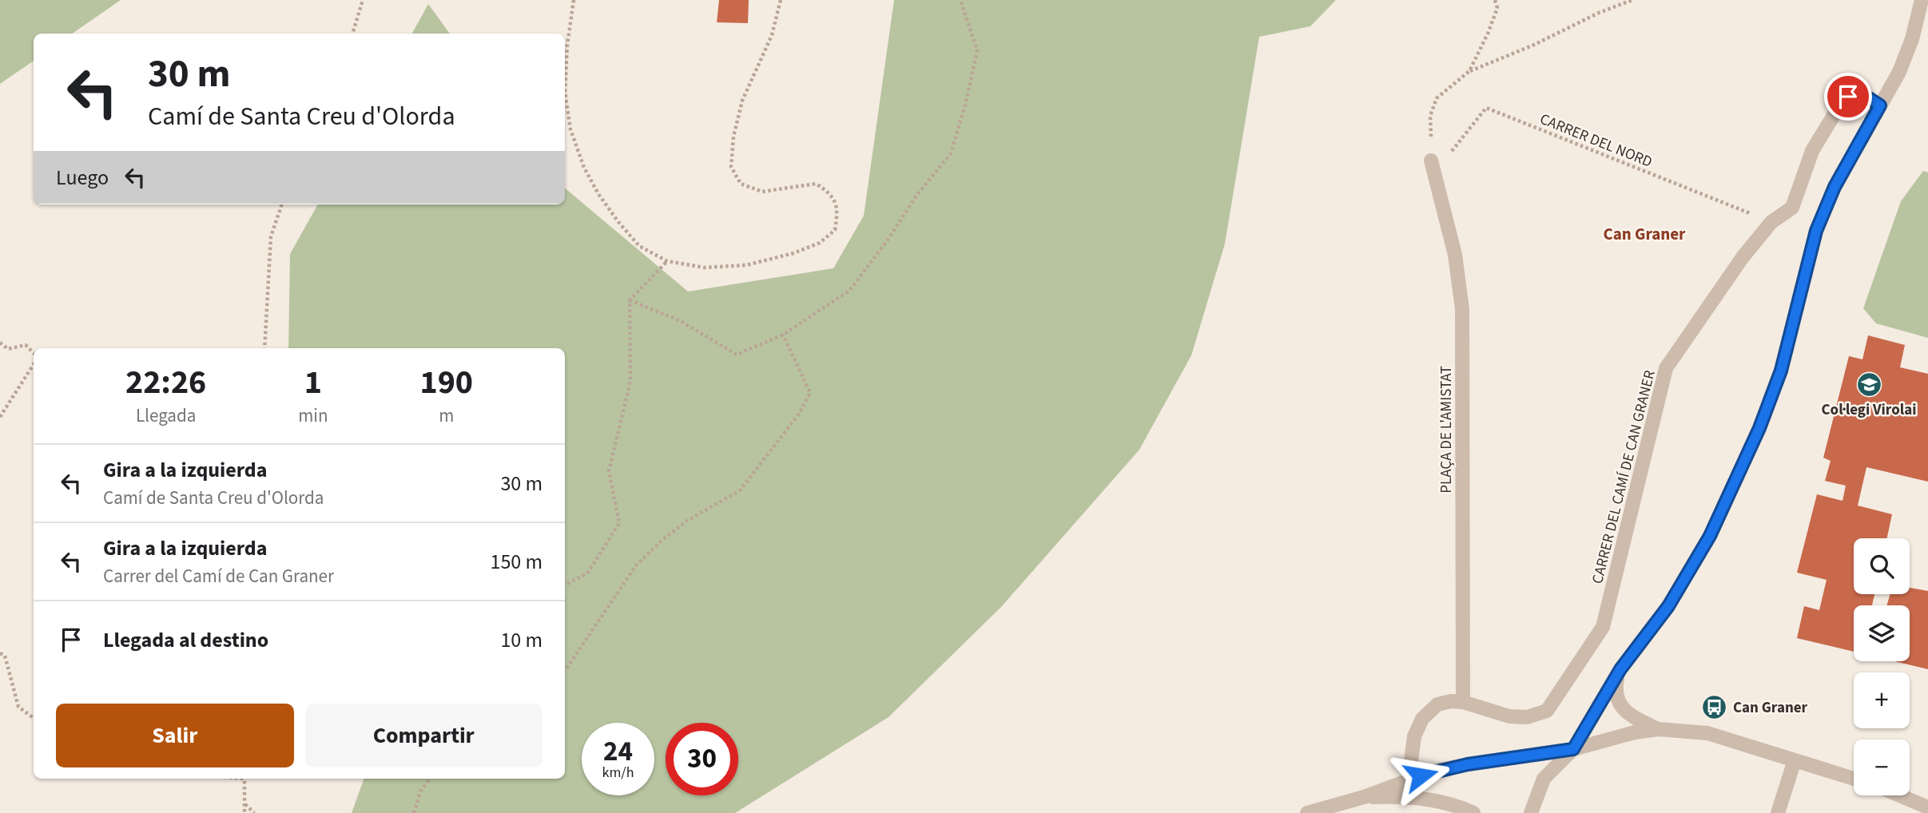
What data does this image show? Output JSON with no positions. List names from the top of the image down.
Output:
{
  "streets": {
    "street": ["PLAÇA DE L'AMISTAT", "CARRER DEL CAMÍ DE CAN GRANER"],
    "path": ["CARRER DEL NORD"]
  },
  "crossings": [
    ["CARRER DEL NORD", "PLAÇA DE L'AMISTAT"],
    ["CARRER DEL NORD", "CARRER DEL CAMÍ DE CAN GRANER"],
    ["PLAÇA DE L'AMISTAT", "CARRER DEL CAMÍ DE CAN GRANER"]
  ],
  "districts": ["Can Graner"],
  "places": {
    "school or university": ["Col·legi Virolai"],
    "bus stop": ["Can Graner"]
  },
  "page": {
    "turn": ["30 m", "Camí de Santa Creu d'Olorda"],
    "then": "Luego",
    "eta": [
      "22:26",
      "Llegada",
      "1",
      "min",
      "190",
      "m"
    ],
    "list": [
      {
        "name": "Gira a la izquierda",
        "note": "Camí de Santa Creu d'Olorda",
        "value": "30 m"
      },
      {
        "name": "Gira a la izquierda",
        "note": "Carrer del Camí de Can Graner",
        "value": "150 m"
      },
      {
        "name": "Llegada al destino",
        "value": "10 m"
      }
    ],
    "map_buttons": ["+", "−"],
    "buttons": ["Salir", "Compartir"],
    "speed": "24 km/h",
    "limit": "30"
  }
}
